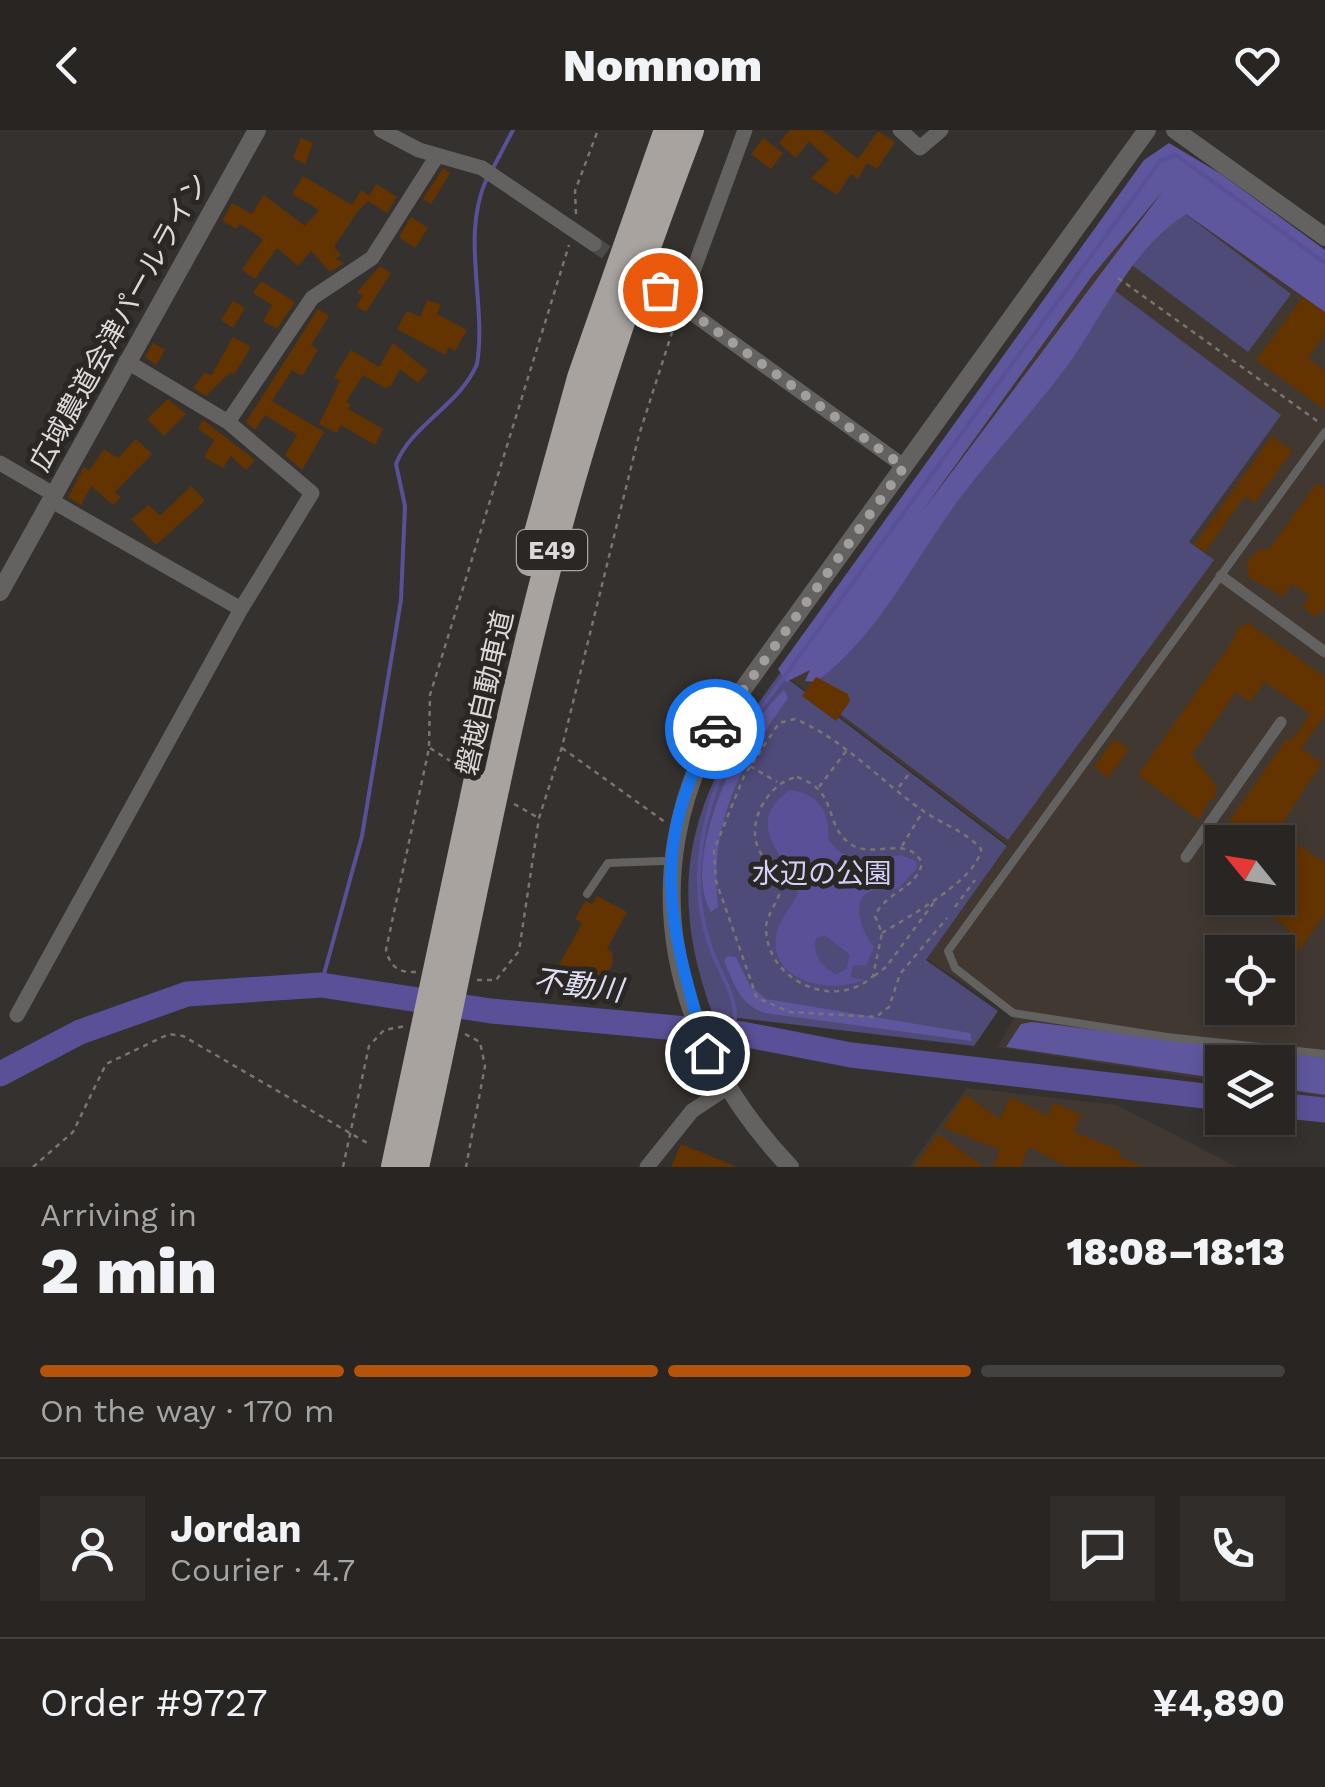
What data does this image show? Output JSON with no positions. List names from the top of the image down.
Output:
{
  "streets": {
    "highway": ["E49", "磐越自動車道"],
    "street": ["広域農道会津パールライン"]
  },
  "water": ["不動川"],
  "parks": ["水辺の公園"],
  "north": "top left",
  "page": {
    "header": "Nomnom",
    "heading": ["2 min", "Arriving in", "18:08–18:13"],
    "panel": [
      "Jordan",
      "Courier · 4.7",
      "Order #9727",
      "¥4,890"
    ],
    "bar": "On the way · 170 m"
  }
}
